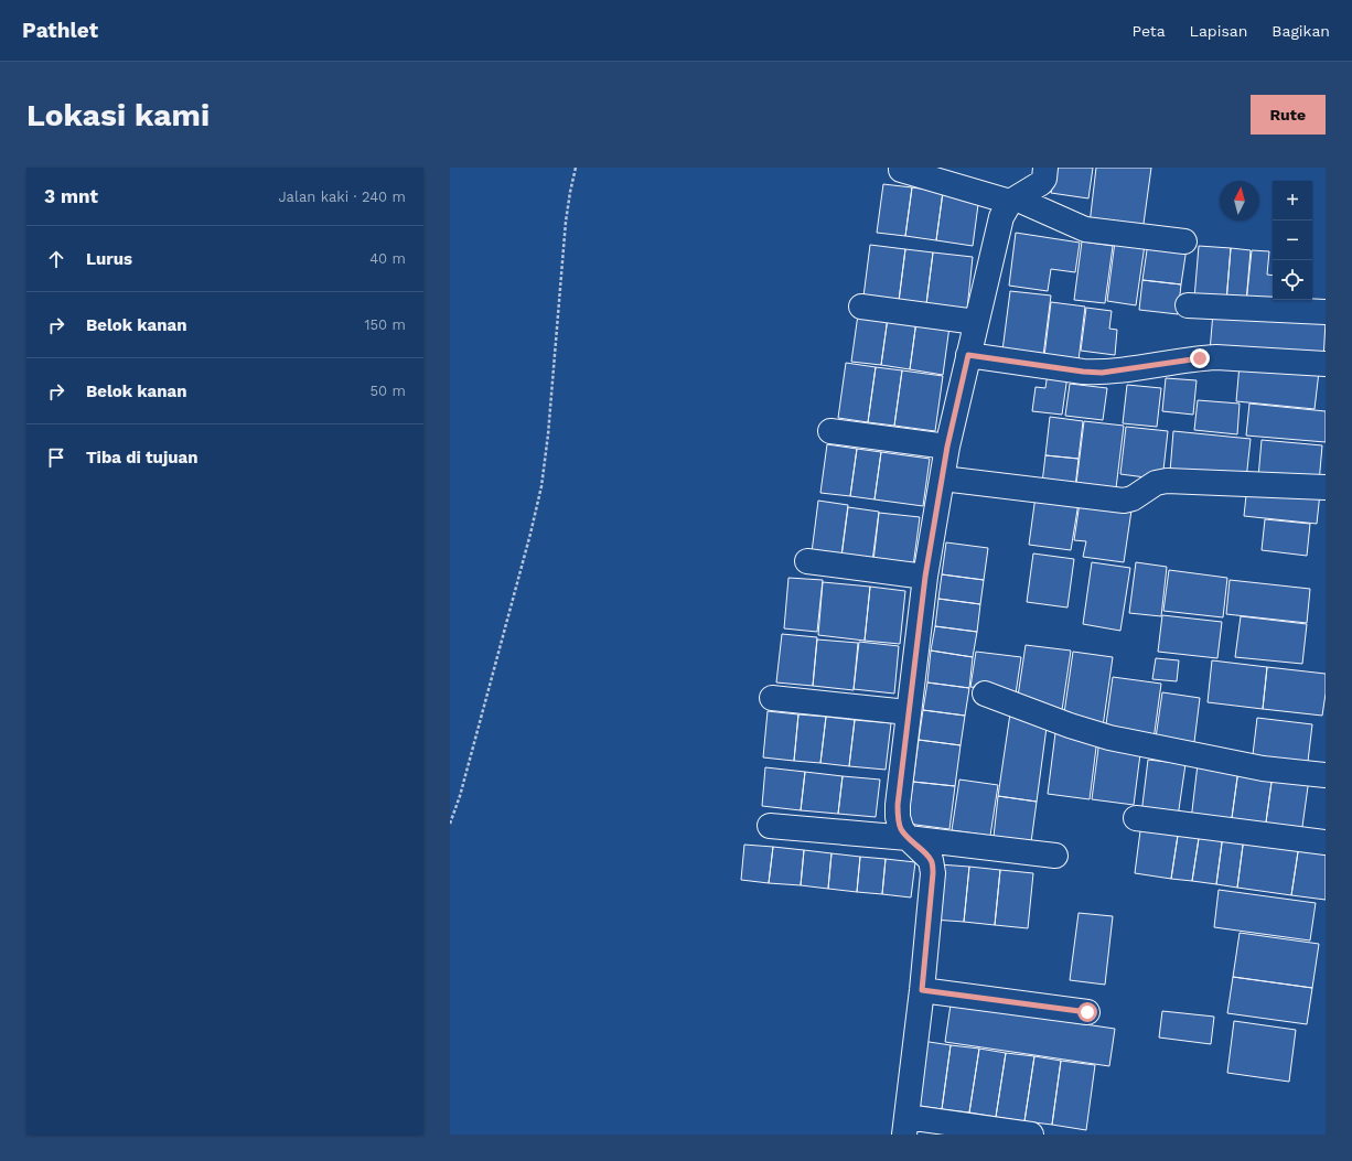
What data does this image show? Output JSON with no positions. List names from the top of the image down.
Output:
{
  "north": "top",
  "page": {
    "header": "Pathlet",
    "nav": ["Peta", "Lapisan", "Bagikan"],
    "buttons": "Rute",
    "title": "Lokasi kami",
    "heading": ["3 mnt", "Jalan kaki · 240 m"],
    "map_buttons": ["+", "−"],
    "list": [
      ["Lurus", "40 m"],
      ["Belok kanan", "150 m"],
      ["Belok kanan", "50 m"],
      "Tiba di tujuan"
    ]
  }
}
